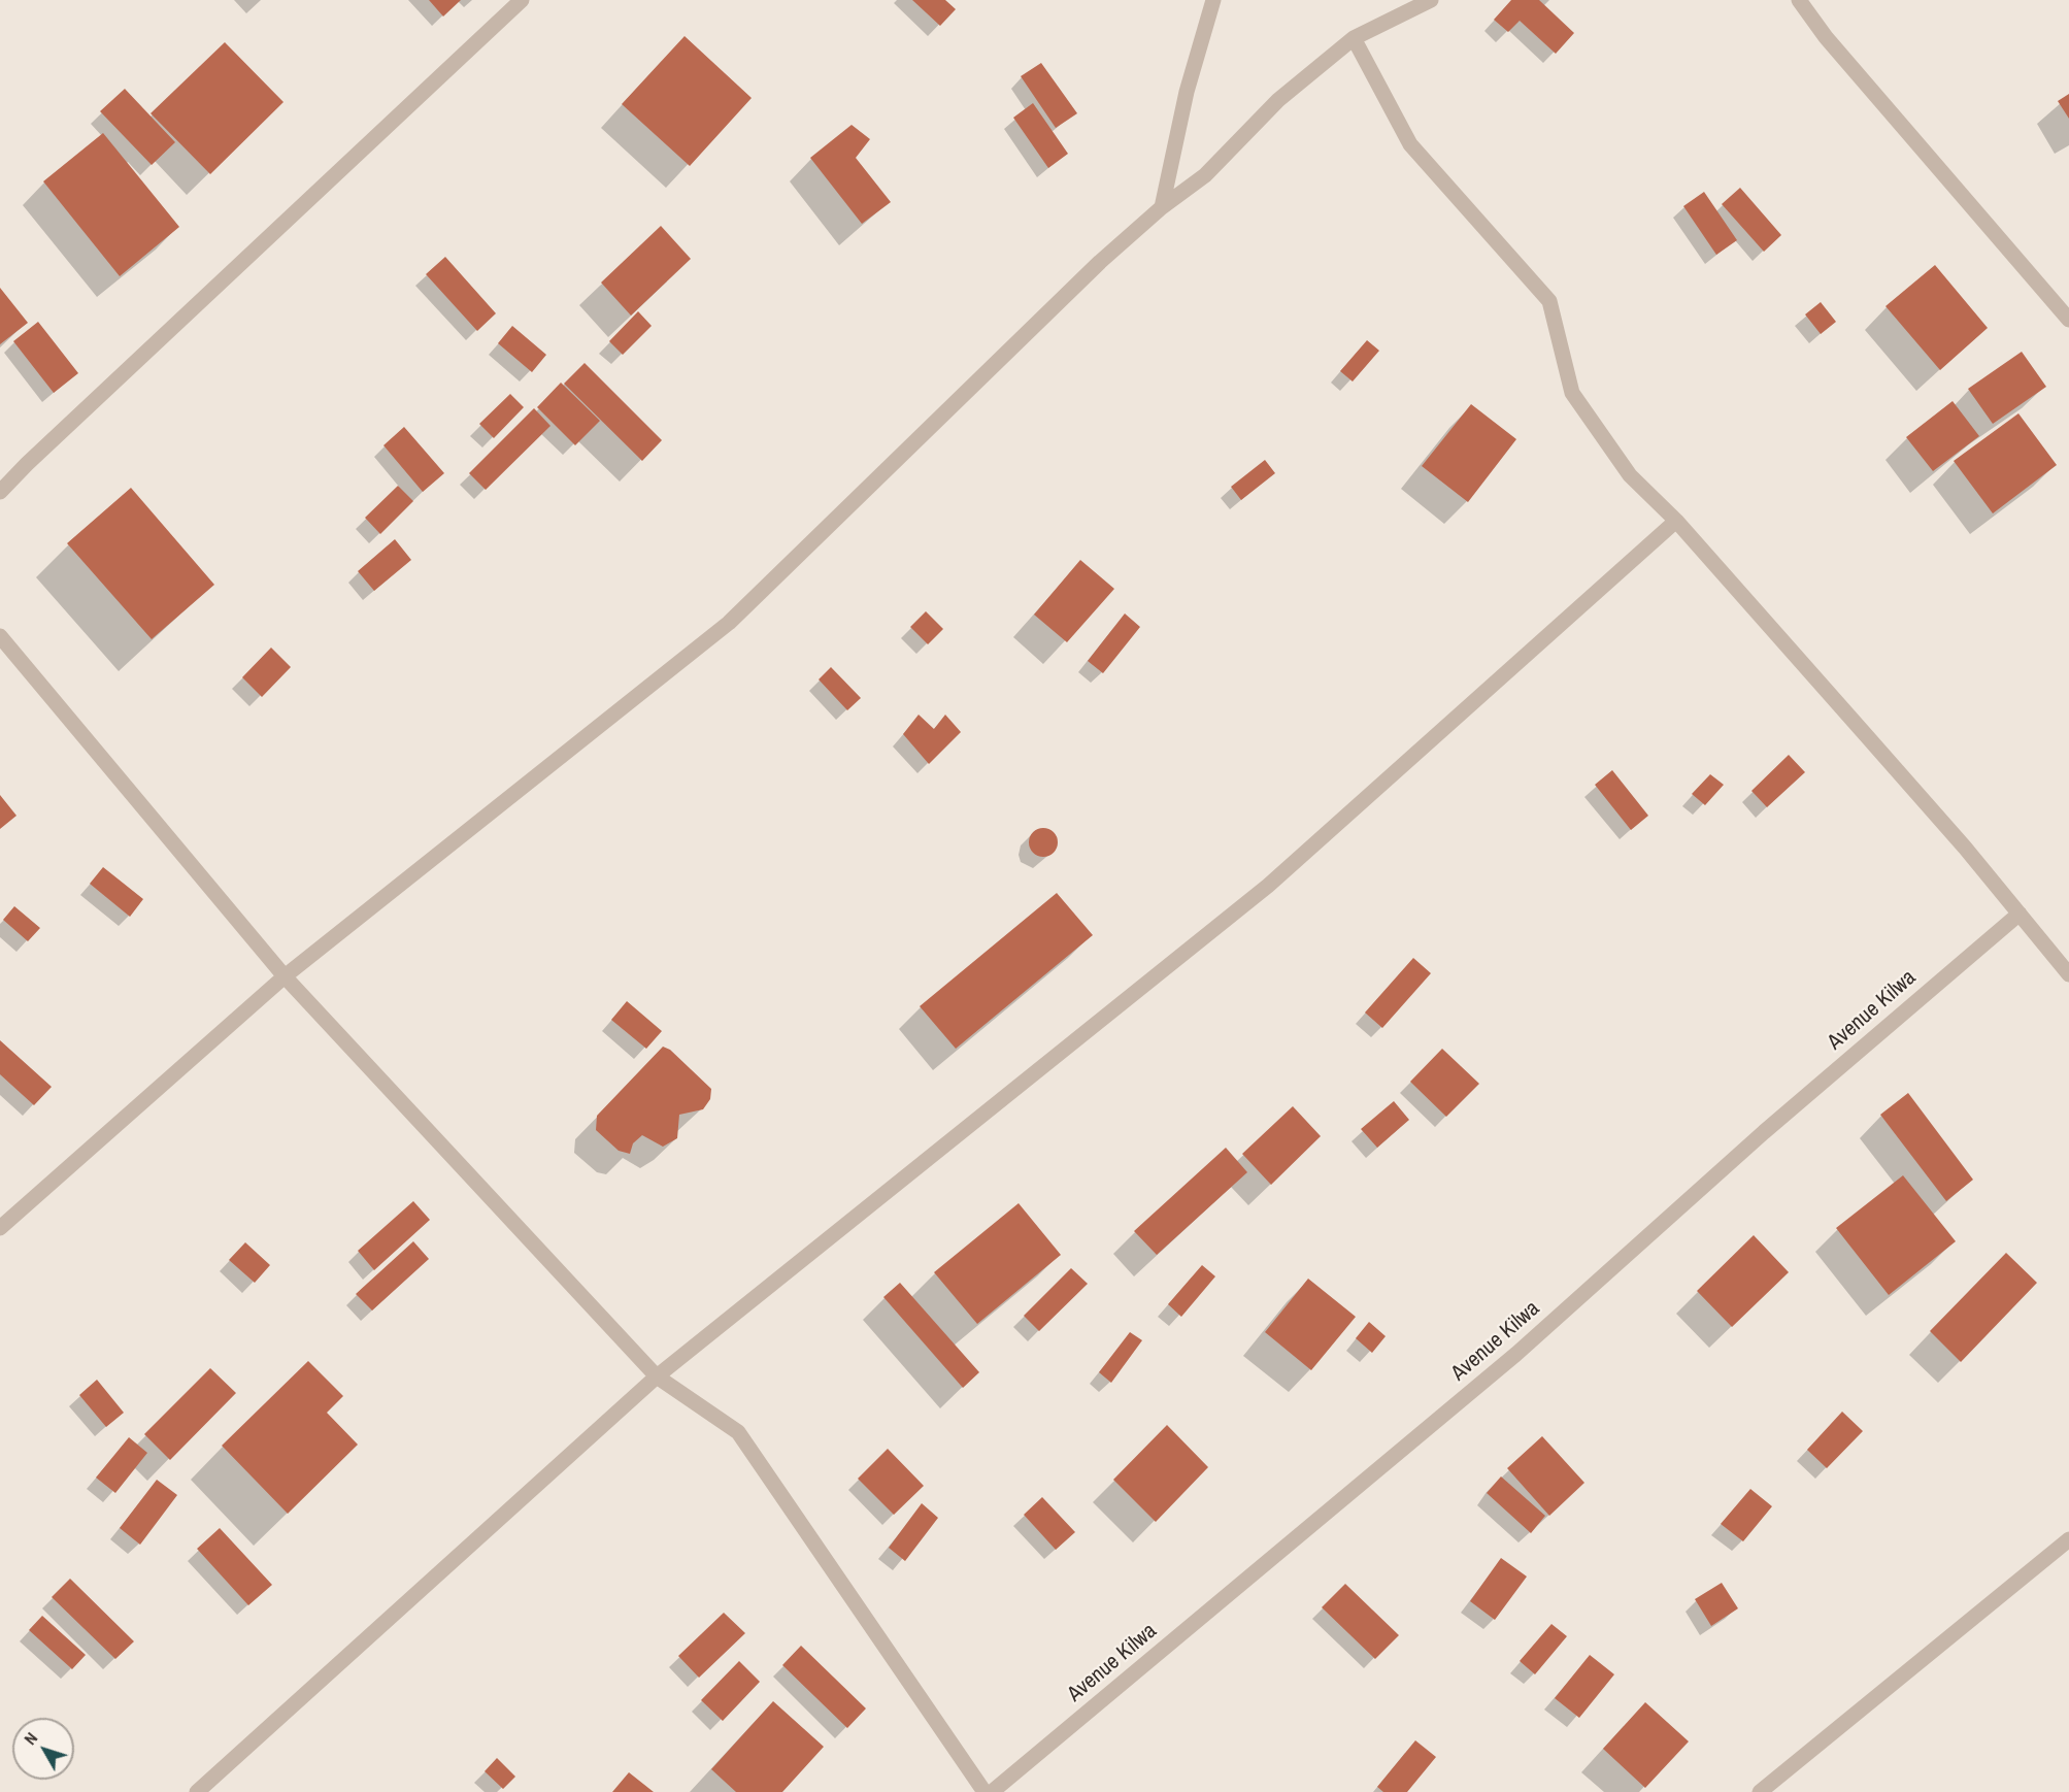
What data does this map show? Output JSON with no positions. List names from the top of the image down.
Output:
{
  "streets": {
    "street": ["Avenue Kilwa"]
  },
  "north": "top left"
}
